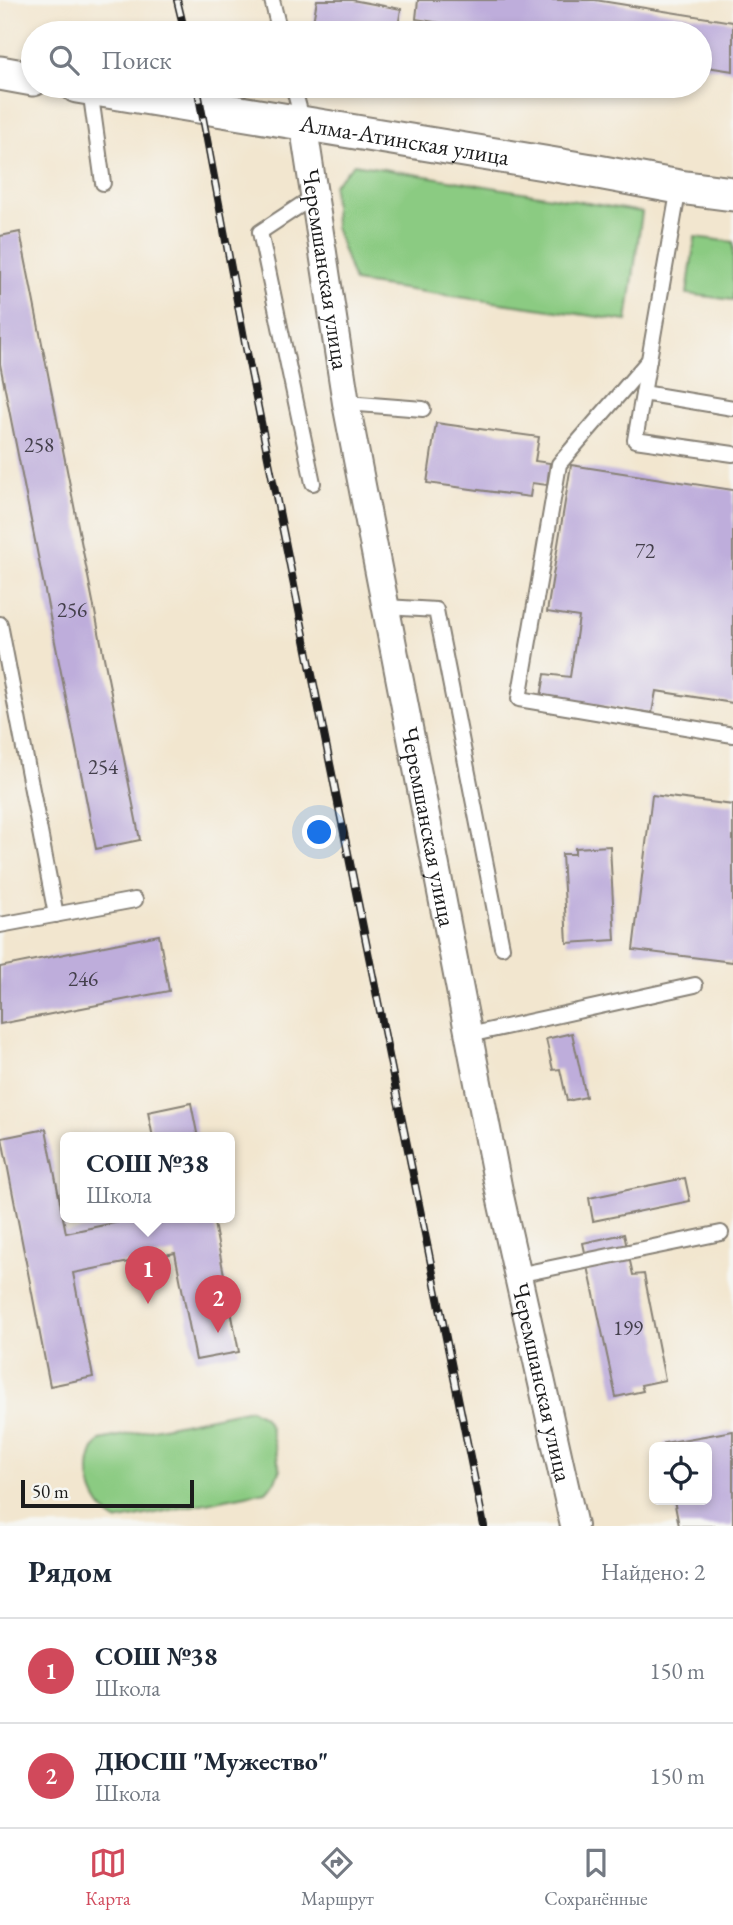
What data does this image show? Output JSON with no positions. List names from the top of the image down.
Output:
{
  "streets": {
    "street": ["Алма-Атинская улица", "Черемшанская улица"]
  },
  "crossings": [
    ["Алма-Атинская улица", "Черемшанская улица"]
  ],
  "house_numbers": [
    "258",
    "72",
    "256",
    "254",
    "246",
    "199"
  ],
  "scale_bar": "50 m",
  "page": {
    "search": "Поиск",
    "popup": ["СОШ №38", "Школа"],
    "pins": ["1", "2"],
    "scale": "50 m",
    "heading": ["Рядом", "Найдено: 2"],
    "list": [
      {
        "mark": "1",
        "name": "СОШ №38",
        "note": "Школа",
        "value": "150 m"
      },
      {
        "mark": "2",
        "name": "ДЮСШ \"Мужество\"",
        "note": "Школа",
        "value": "150 m"
      }
    ],
    "nav": ["Карта", "Маршрут", "Сохранённые"]
  }
}
